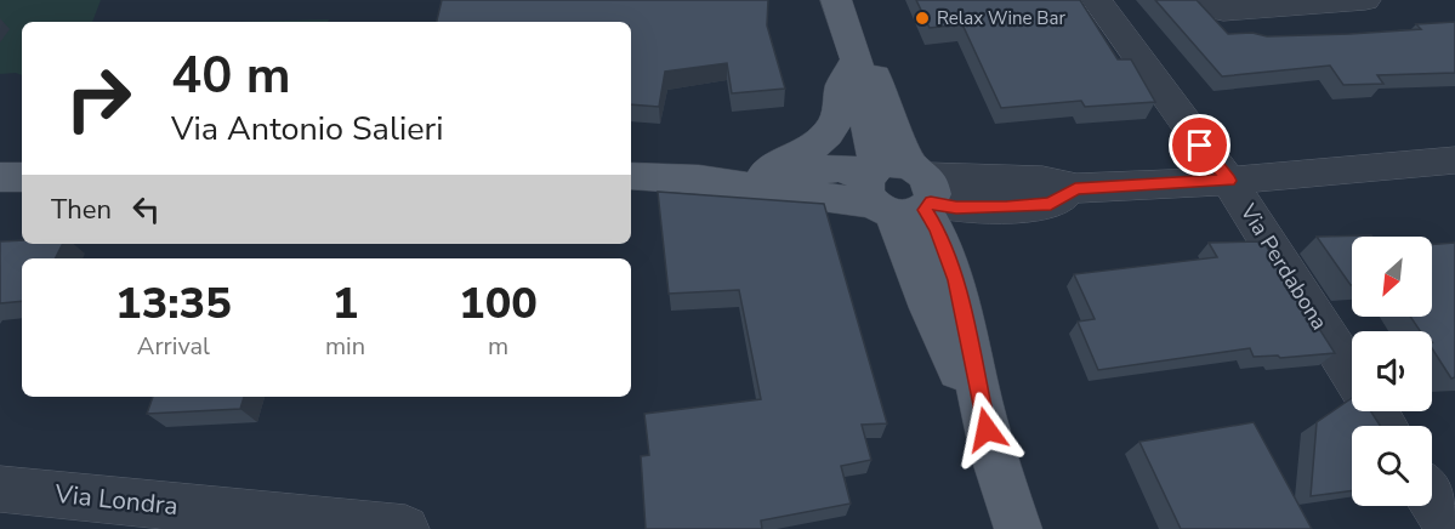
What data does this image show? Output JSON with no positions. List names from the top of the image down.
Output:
{
  "streets": {
    "street": ["Via Perdabona", "Via Londra"]
  },
  "places": ["Relax Wine Bar"],
  "north": "bottom left",
  "page": {
    "turn": ["40 m", "Via Antonio Salieri"],
    "then": "Then",
    "eta": [
      "13:35",
      "Arrival",
      "1",
      "min",
      "100",
      "m"
    ]
  }
}
